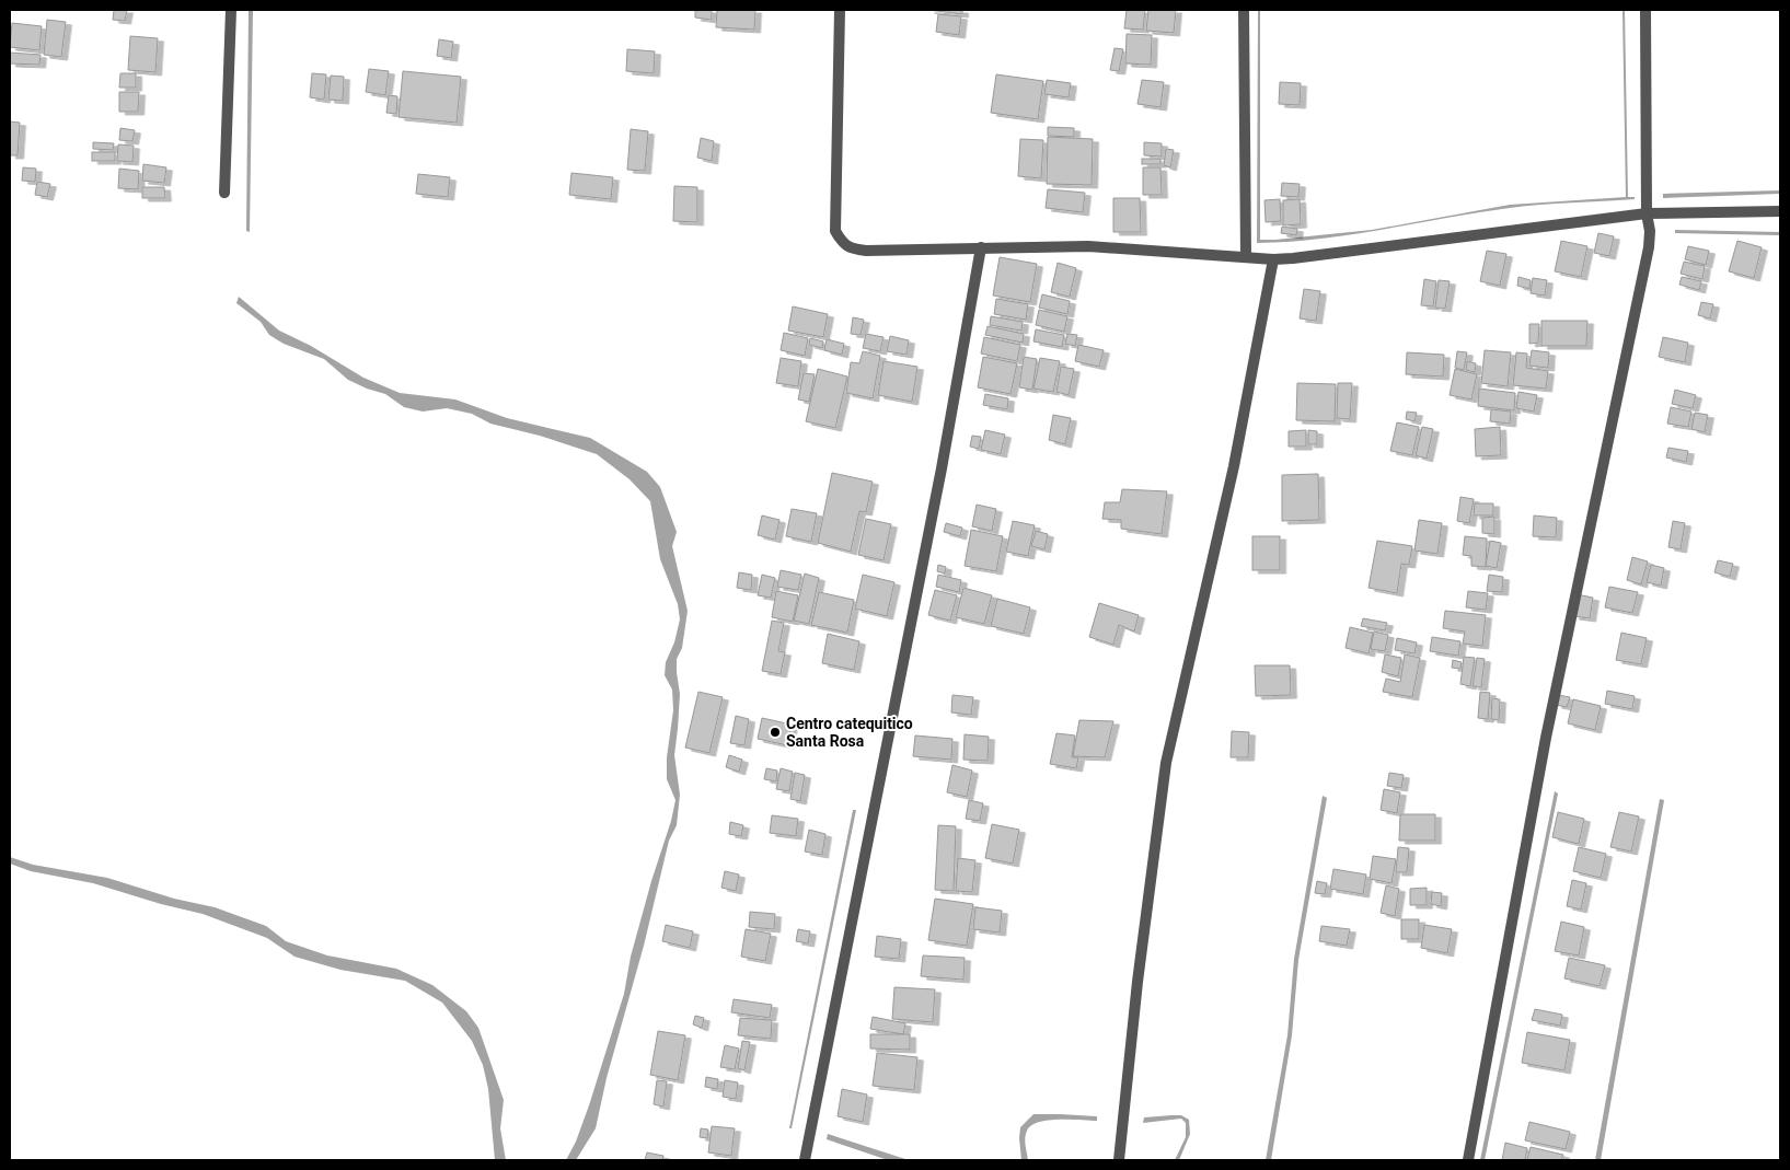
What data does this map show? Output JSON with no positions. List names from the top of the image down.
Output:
{
  "places": ["Centro catequitico Santa Rosa"]
}
